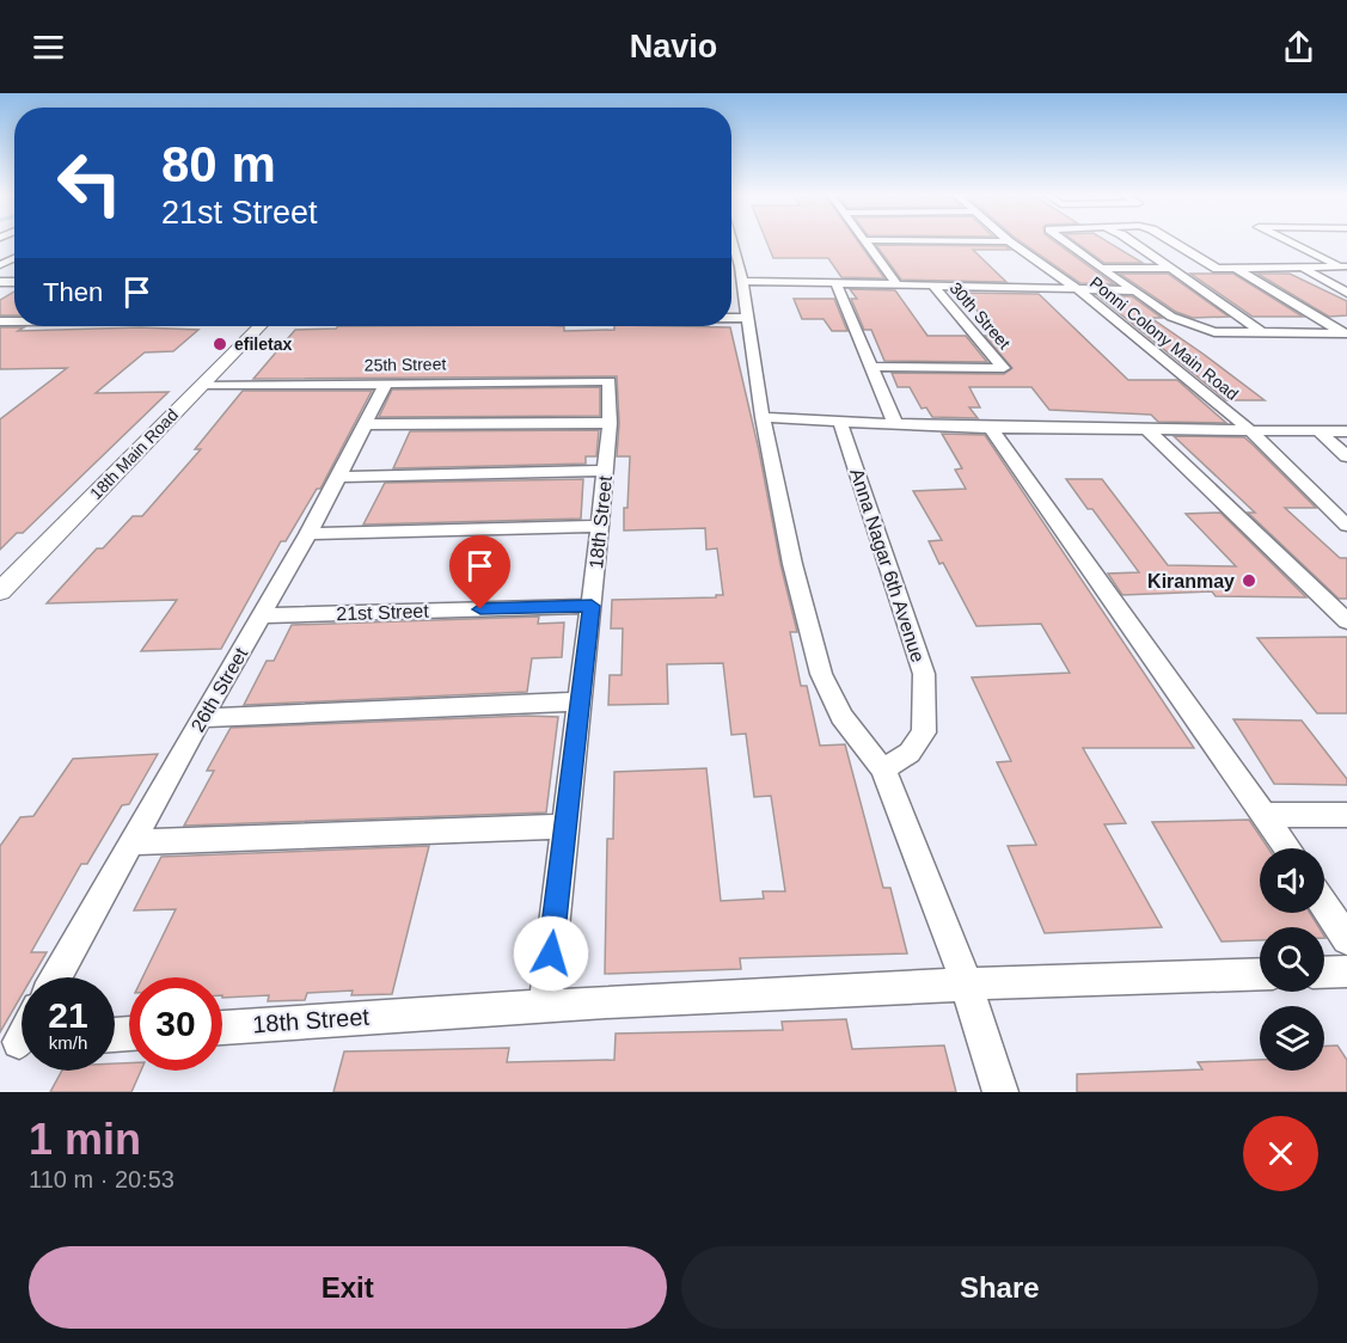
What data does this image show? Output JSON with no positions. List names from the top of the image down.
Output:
{
  "streets": {
    "street": [
      "30th Street",
      "Ponni Colony Main Road",
      "25th Street",
      "18th Main Road",
      "18th Street",
      "Anna Nagar 6th Avenue",
      "21st Street",
      "26th Street"
    ]
  },
  "crossings": [
    ["25th Street", "18th Main Road"],
    ["25th Street", "18th Street"],
    ["25th Street", "26th Street"],
    ["18th Street", "21st Street"],
    ["21st Street", "26th Street"]
  ],
  "places": ["efiletax", "Kiranmay"],
  "page": {
    "header": "Navio",
    "turn": ["80 m", "21st Street"],
    "then": "Then",
    "speed": "21 km/h",
    "limit": "30",
    "heading": ["1 min", "110 m · 20:53"],
    "buttons": ["Exit", "Share"]
  }
}
